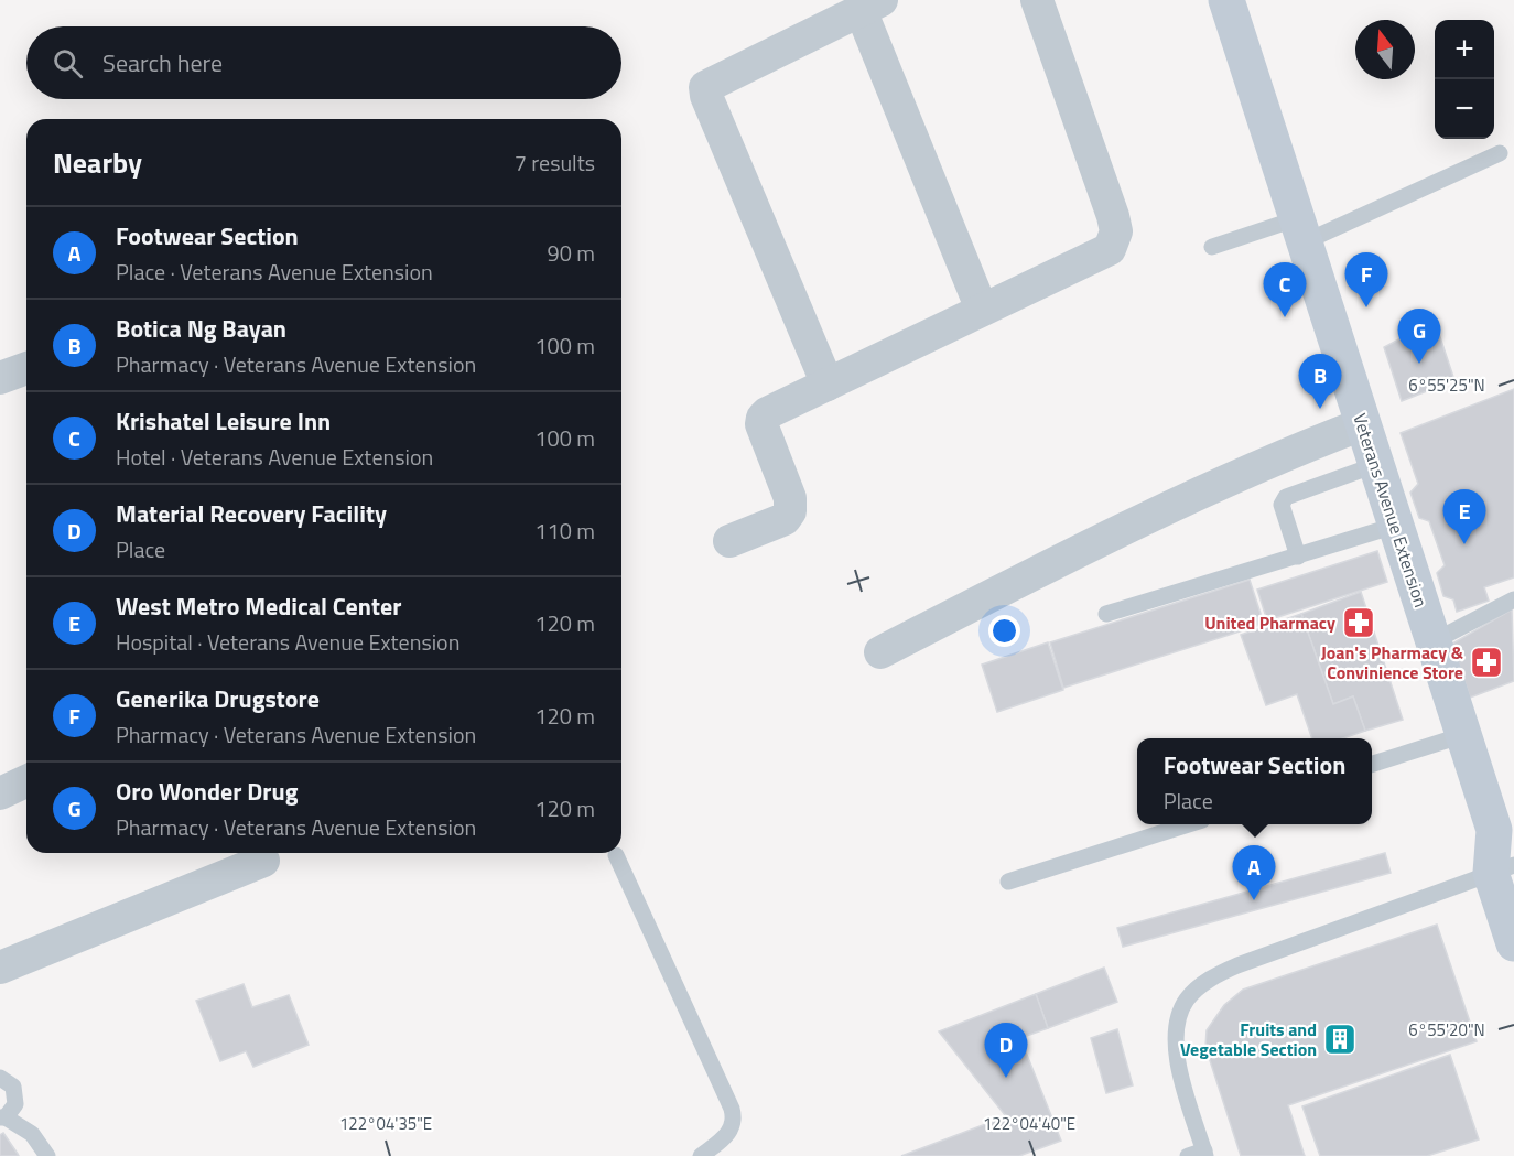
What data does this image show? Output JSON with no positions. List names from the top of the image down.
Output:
{
  "streets": {
    "main road": ["Veterans Avenue Extension"]
  },
  "places": {
    "pharmacy": ["United Pharmacy", "Joan's Pharmacy & Convinience Store"],
    "building": ["Fruits and Vegetable Section"]
  },
  "north": "top",
  "page": {
    "map_buttons": ["+", "−"],
    "search": "Search here",
    "heading": ["Nearby", "7 results"],
    "list": [
      {
        "mark": "A",
        "name": "Footwear Section",
        "note": "Place · Veterans Avenue Extension",
        "value": "90 m"
      },
      {
        "mark": "B",
        "name": "Botica Ng Bayan",
        "note": "Pharmacy · Veterans Avenue Extension",
        "value": "100 m"
      },
      {
        "mark": "C",
        "name": "Krishatel Leisure Inn",
        "note": "Hotel · Veterans Avenue Extension",
        "value": "100 m"
      },
      {
        "mark": "D",
        "name": "Material Recovery Facility",
        "note": "Place",
        "value": "110 m"
      },
      {
        "mark": "E",
        "name": "West Metro Medical Center",
        "note": "Hospital · Veterans Avenue Extension",
        "value": "120 m"
      },
      {
        "mark": "F",
        "name": "Generika Drugstore",
        "note": "Pharmacy · Veterans Avenue Extension",
        "value": "120 m"
      },
      {
        "mark": "G",
        "name": "Oro Wonder Drug",
        "note": "Pharmacy · Veterans Avenue Extension",
        "value": "120 m"
      }
    ],
    "pins": [
      "F",
      "C",
      "G",
      "B",
      "E",
      "A",
      "D"
    ],
    "popup": ["Footwear Section", "Place"]
  },
  "coordinates": [
    "6°55'25\"N",
    "6°55'20\"N",
    "122°04'35\"E",
    "122°04'40\"E"
  ]
}
